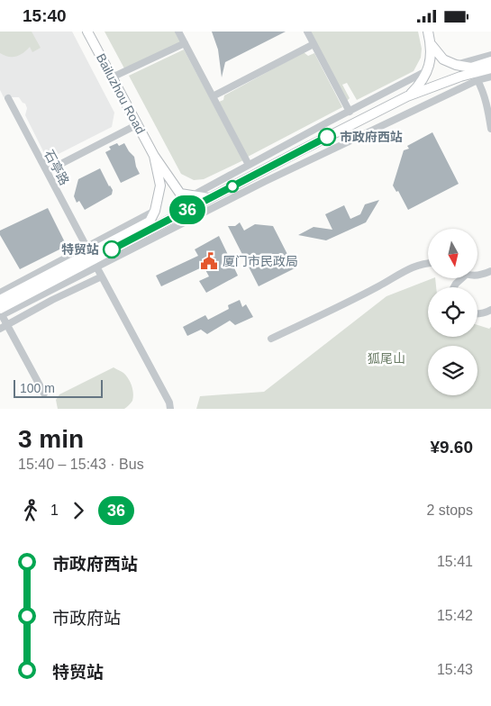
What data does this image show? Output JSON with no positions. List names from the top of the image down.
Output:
{
  "streets": {
    "main road": ["Bailuzhou Road"],
    "street": ["石亭路"]
  },
  "parks": ["狐尾山"],
  "places": {
    "other": ["市政府西站", "特贸站"],
    "public building": ["厦门市民政局"]
  },
  "lines": ["bus line 36"],
  "scale_bar": "100 m",
  "north": "bottom",
  "page": {
    "status": "15:40",
    "on_map": "36",
    "scale": "100 m",
    "heading": ["3 min", "15:40 – 15:43 · Bus", "¥9.60"],
    "legs": ["1", "36", "2 stops"],
    "list": [
      {
        "name": "市政府西站",
        "value": "15:41"
      },
      {
        "name": "市政府站",
        "value": "15:42"
      },
      {
        "name": "特贸站",
        "value": "15:43"
      }
    ]
  }
}
